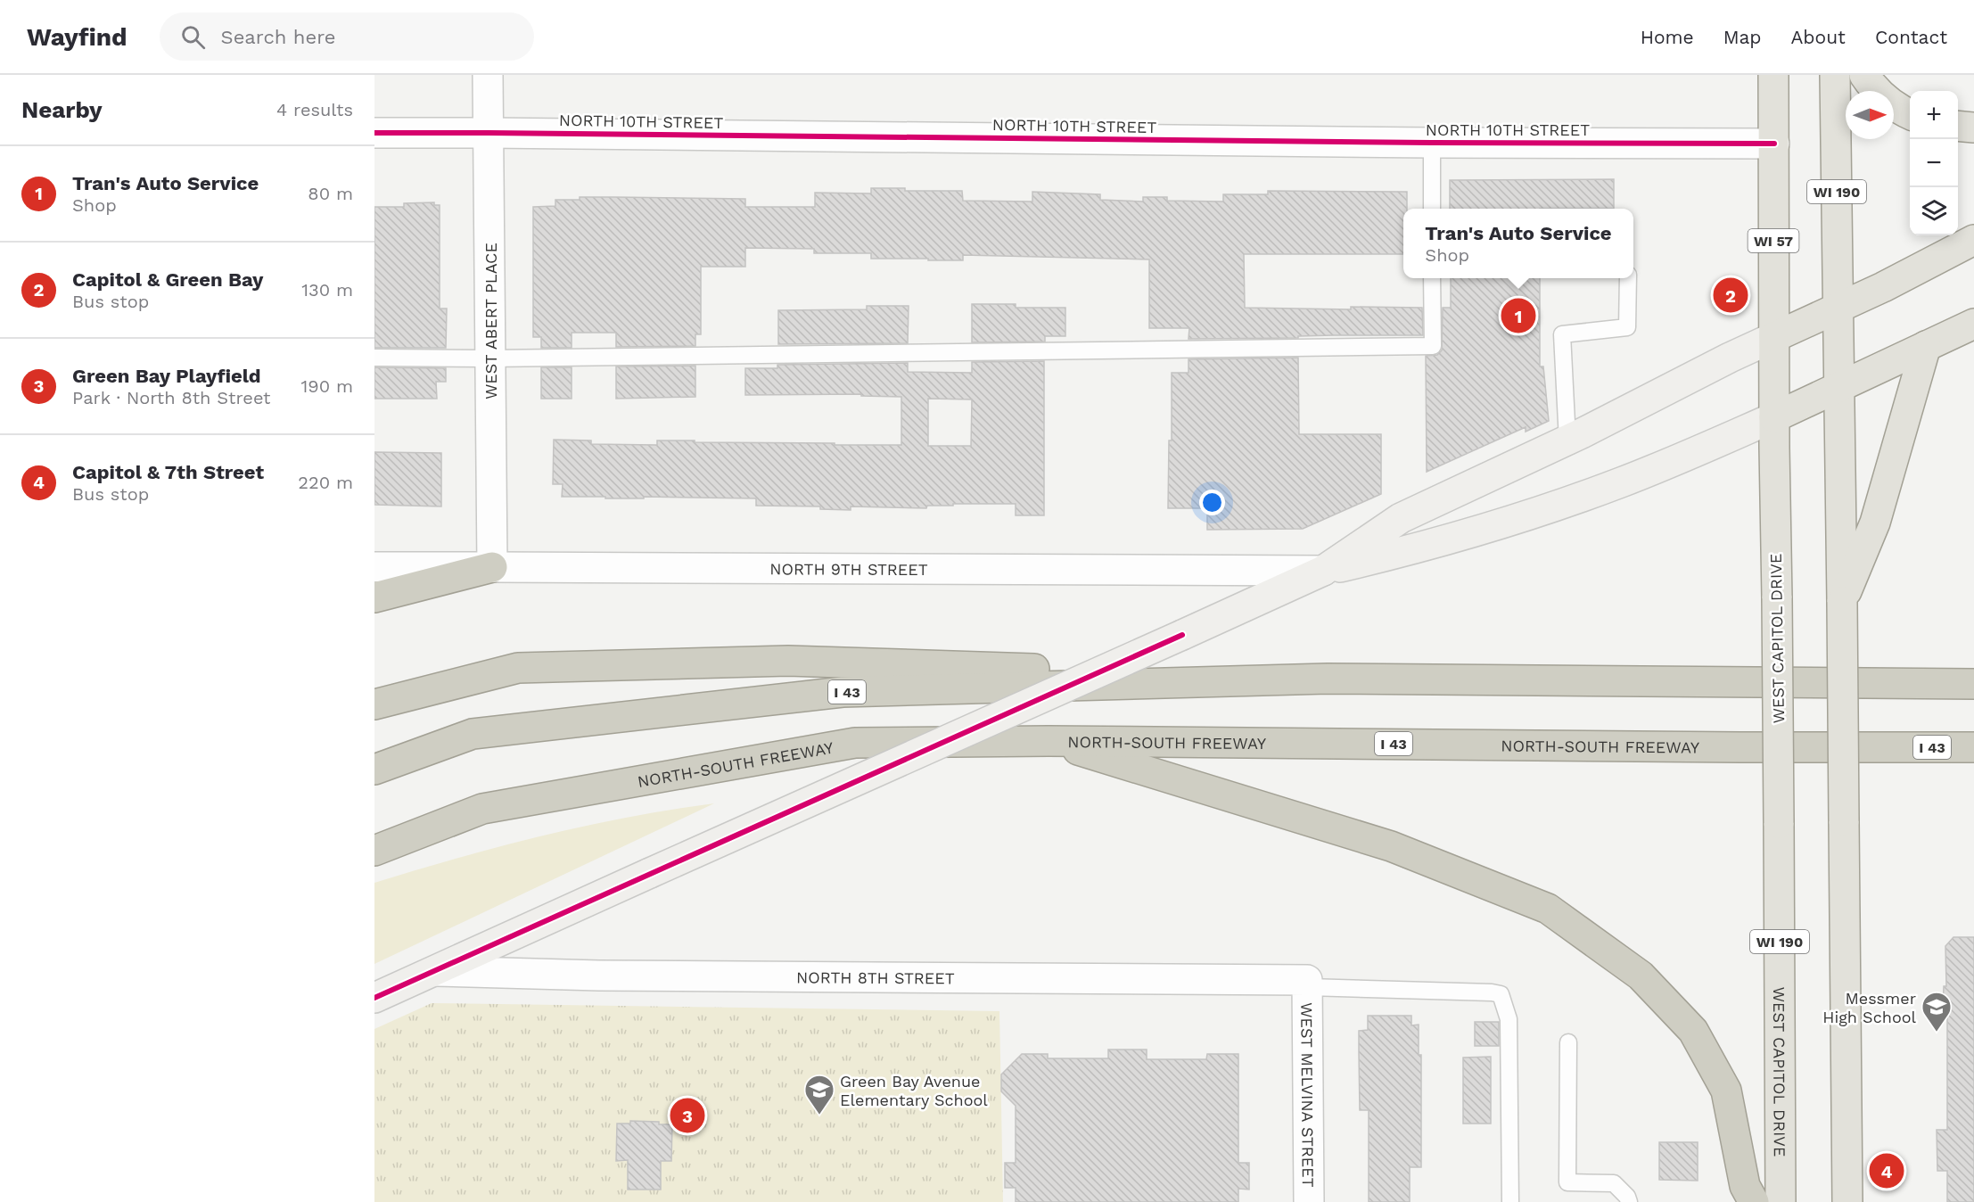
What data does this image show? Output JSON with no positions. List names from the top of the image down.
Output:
{
  "streets": {
    "highway": ["I 43", "NORTH-SOUTH FREEWAY"],
    "main road": ["WI 190", "WI 57", "WEST CAPITOL DRIVE"],
    "street": [
      "NORTH 10TH STREET",
      "WEST ABERT PLACE",
      "NORTH 9TH STREET",
      "NORTH 8TH STREET",
      "WEST MELVINA STREET"
    ]
  },
  "crossings": [
    ["NORTH 10TH STREET", "WEST ABERT PLACE"],
    ["NORTH 10TH STREET", "WEST CAPITOL DRIVE"],
    ["WEST ABERT PLACE", "NORTH 9TH STREET"],
    ["NORTH 8TH STREET", "WEST MELVINA STREET"]
  ],
  "places": {
    "school or university": ["Messmer High School", "Green Bay Avenue Elementary School"]
  },
  "north": "right",
  "page": {
    "header": "Wayfind",
    "search": "Search here",
    "nav": [
      "Home",
      "Map",
      "About",
      "Contact"
    ],
    "heading": ["Nearby", "4 results"],
    "map_buttons": ["+", "−"],
    "list": [
      {
        "mark": "1",
        "name": "Tran's Auto Service",
        "note": "Shop",
        "value": "80 m"
      },
      {
        "mark": "2",
        "name": "Capitol & Green Bay",
        "note": "Bus stop",
        "value": "130 m"
      },
      {
        "mark": "3",
        "name": "Green Bay Playfield",
        "note": "Park · North 8th Street",
        "value": "190 m"
      },
      {
        "mark": "4",
        "name": "Capitol & 7th Street",
        "note": "Bus stop",
        "value": "220 m"
      }
    ],
    "popup": ["Tran's Auto Service", "Shop"],
    "pins": [
      "2",
      "1",
      "3",
      "4"
    ]
  }
}
